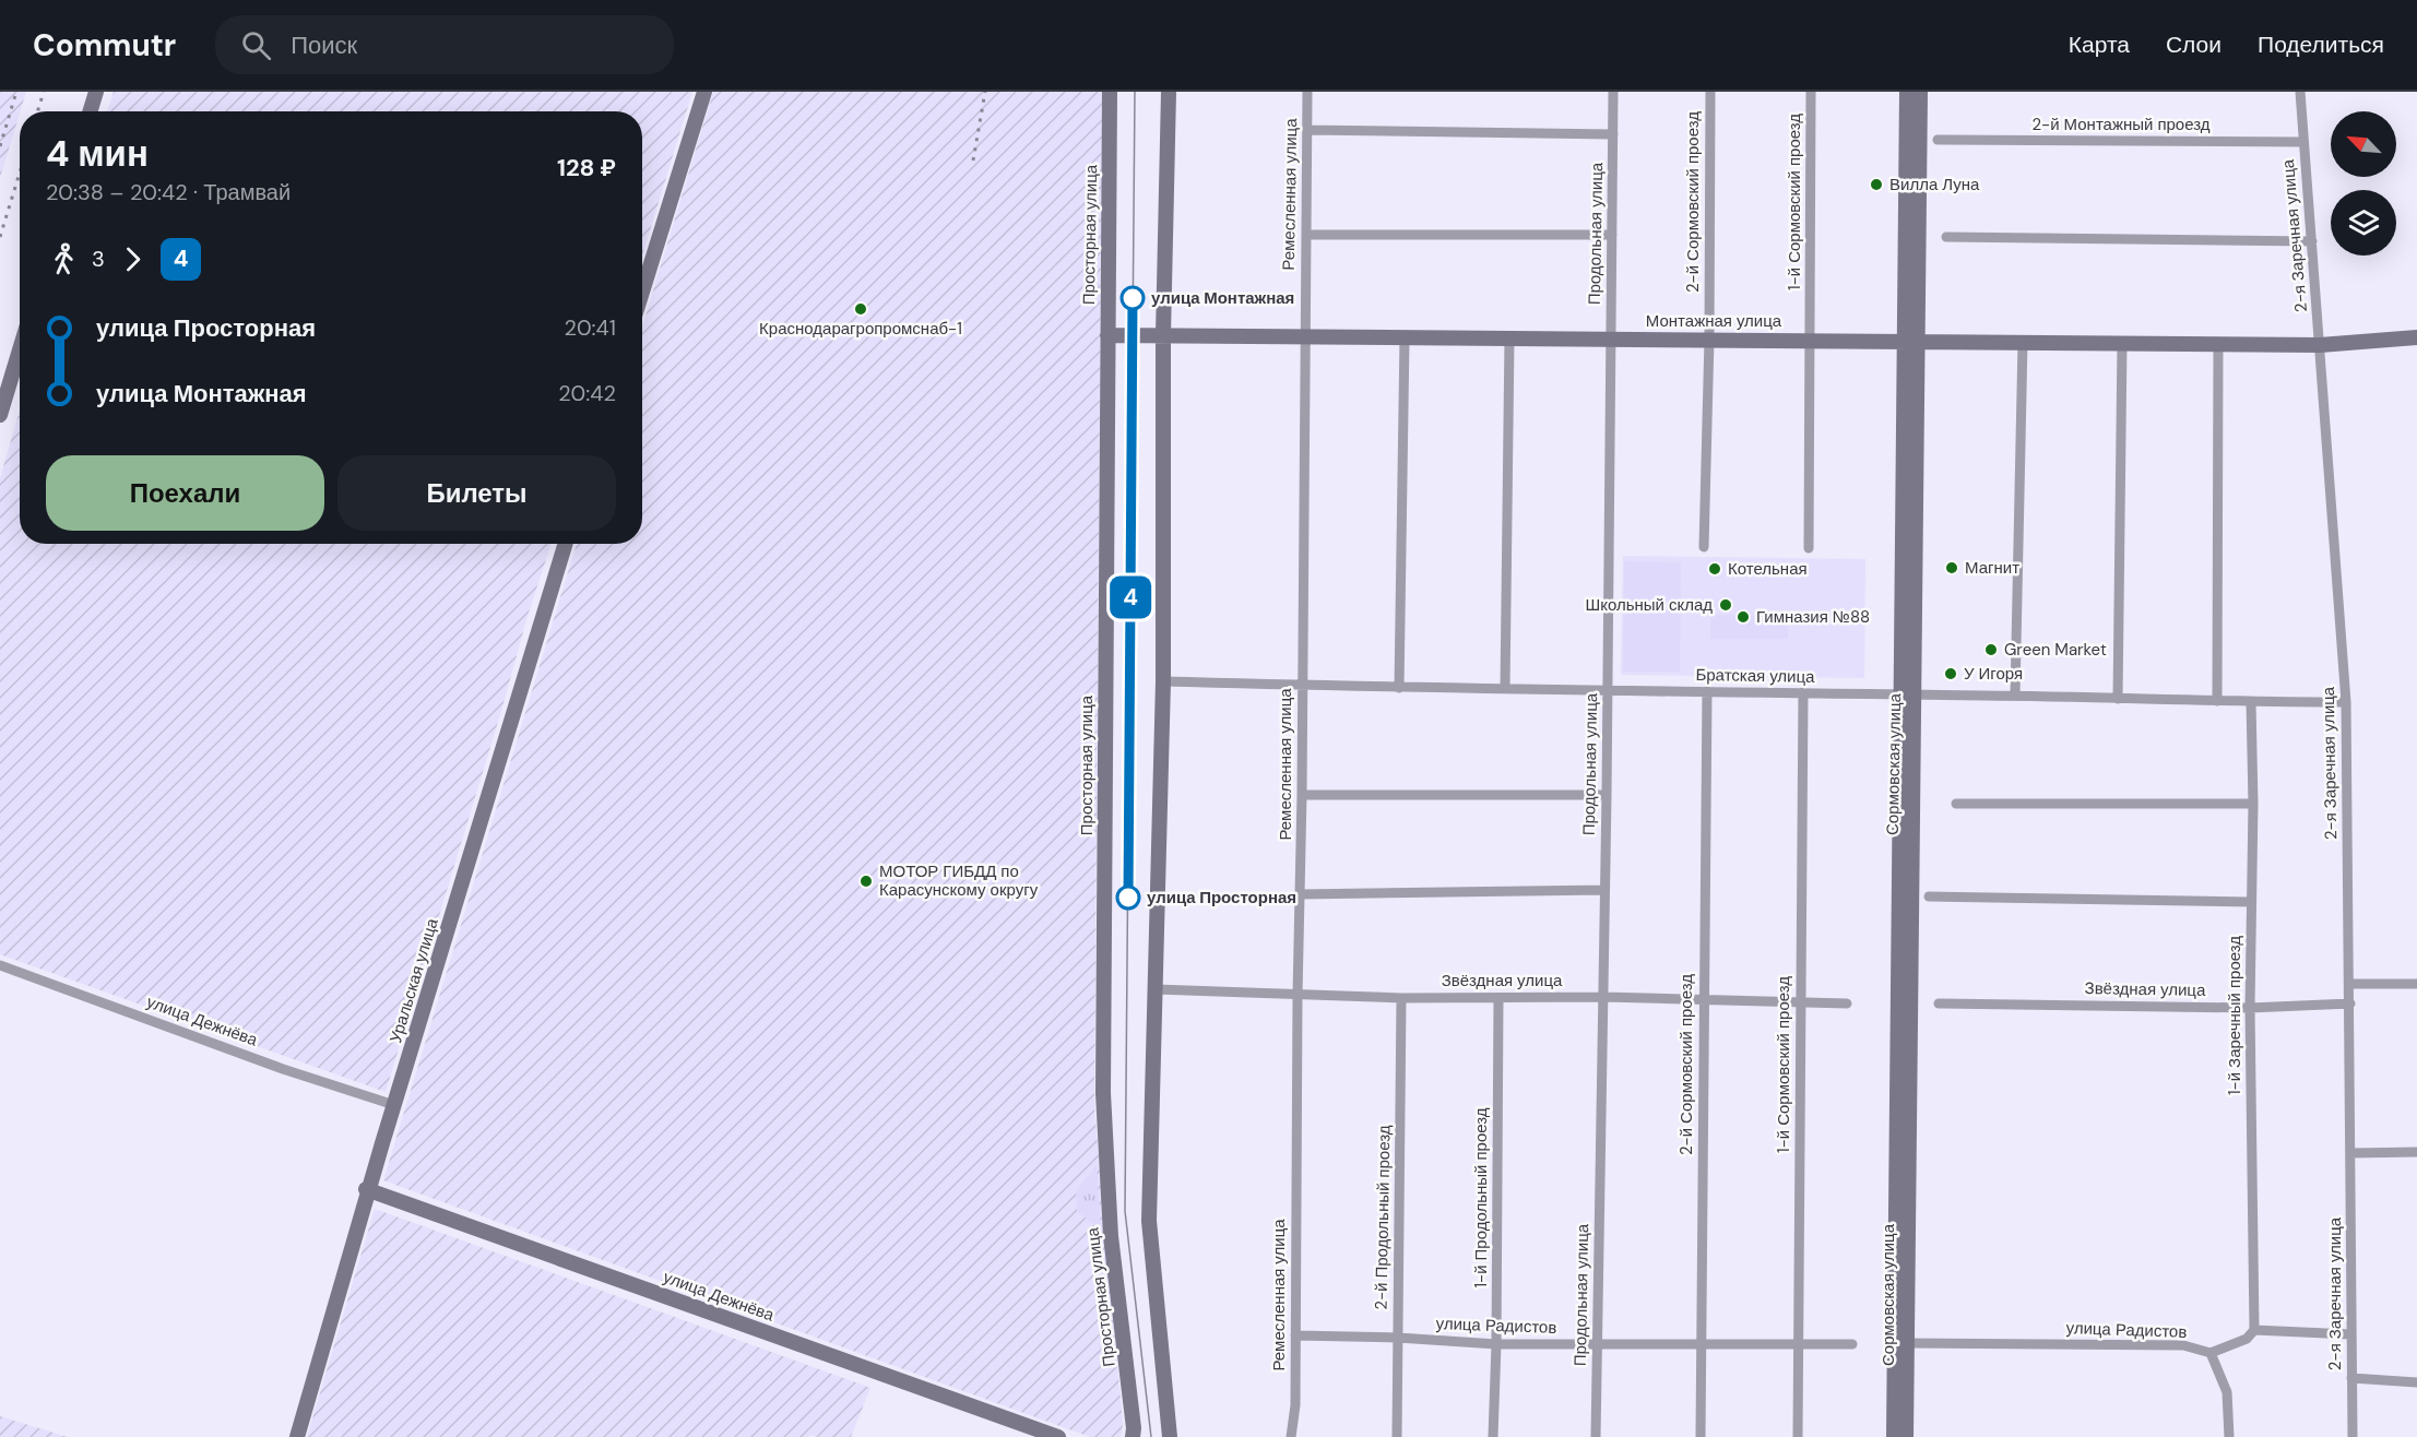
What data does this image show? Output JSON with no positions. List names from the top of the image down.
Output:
{
  "streets": {
    "street": [
      "2-й Монтажный проезд",
      "Ремесленная улица",
      "2-й Сормовский проезд",
      "1-й Сормовский проезд",
      "Продольная улица",
      "Просторная улица",
      "2-я Заречная улица",
      "Монтажная улица",
      "Братская улица",
      "Сормовская улица",
      "Уральская улица",
      "Звёздная улица",
      "1-й Заречный проезд",
      "улица Дежнёва",
      "1-й Продольный проезд",
      "2-й Продольный проезд",
      "улица Радистов"
    ]
  },
  "crossings": [
    ["2-й Монтажный проезд", "2-я Заречная улица"],
    ["Ремесленная улица", "Монтажная улица"],
    ["Ремесленная улица", "Братская улица"],
    ["Ремесленная улица", "Звёздная улица"],
    ["Ремесленная улица", "улица Радистов"],
    ["2-й Сормовский проезд", "Монтажная улица"],
    ["2-й Сормовский проезд", "Братская улица"],
    ["2-й Сормовский проезд", "Звёздная улица"],
    ["2-й Сормовский проезд", "улица Радистов"],
    ["1-й Сормовский проезд", "Монтажная улица"],
    ["1-й Сормовский проезд", "Братская улица"],
    ["1-й Сормовский проезд", "Звёздная улица"],
    ["1-й Сормовский проезд", "улица Радистов"],
    ["Продольная улица", "Монтажная улица"],
    ["Продольная улица", "Братская улица"],
    ["Продольная улица", "Звёздная улица"],
    ["Продольная улица", "улица Радистов"],
    ["Просторная улица", "Монтажная улица"],
    ["2-я Заречная улица", "Монтажная улица"],
    ["2-я Заречная улица", "Братская улица"],
    ["2-я Заречная улица", "Звёздная улица"],
    ["Монтажная улица", "Сормовская улица"],
    ["Братская улица", "Сормовская улица"],
    ["Братская улица", "1-й Заречный проезд"],
    ["Сормовская улица", "улица Радистов"],
    ["Уральская улица", "улица Дежнёва"],
    ["Звёздная улица", "1-й Заречный проезд"],
    ["Звёздная улица", "1-й Продольный проезд"],
    ["Звёздная улица", "2-й Продольный проезд"],
    ["1-й Продольный проезд", "улица Радистов"],
    ["2-й Продольный проезд", "улица Радистов"]
  ],
  "places": [
    "Вилла Луна",
    "улица Монтажная",
    "Краснодарагропромснаб-1",
    "Магнит",
    "Котельная",
    "Школьный склад",
    "Гимназия №88",
    "Green Market",
    "У Игоря",
    "МОТОР ГИБДД по Карасунскому округу",
    "улица Просторная"
  ],
  "lines": ["tram line 4"],
  "north": "top left",
  "page": {
    "header": "Commutr",
    "search": "Поиск",
    "nav": ["Карта", "Слои", "Поделиться"],
    "on_map": "4",
    "heading": ["4 мин", "20:38 – 20:42 · Трамвай", "128 ₽"],
    "legs": ["3", "4"],
    "list": [
      {
        "name": "улица Просторная",
        "value": "20:41"
      },
      {
        "name": "улица Монтажная",
        "value": "20:42"
      }
    ],
    "buttons": ["Поехали", "Билеты"]
  }
}
